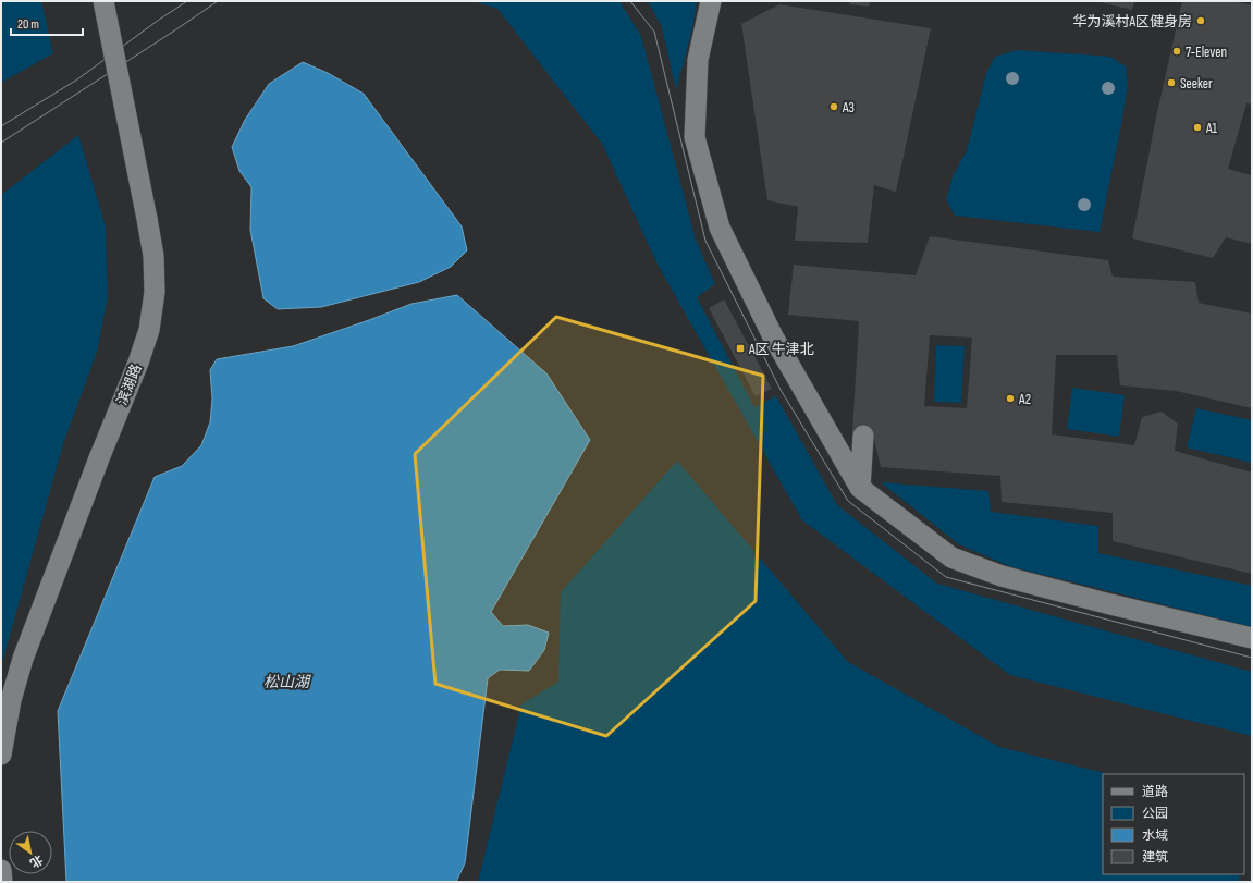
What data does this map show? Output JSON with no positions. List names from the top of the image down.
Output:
{
  "streets": {
    "street": ["滨湖路"]
  },
  "water": ["松山湖"],
  "places": {
    "other": [
      "华为溪村A区健身房",
      "7-Eleven",
      "Seeker",
      "A3",
      "A1",
      "A2"
    ],
    "transit": ["A区 牛津北"]
  },
  "legend": [
    "道路",
    "公园",
    "水域",
    "建筑"
  ],
  "scale_bar": "20 m",
  "north": "bottom right"
}
